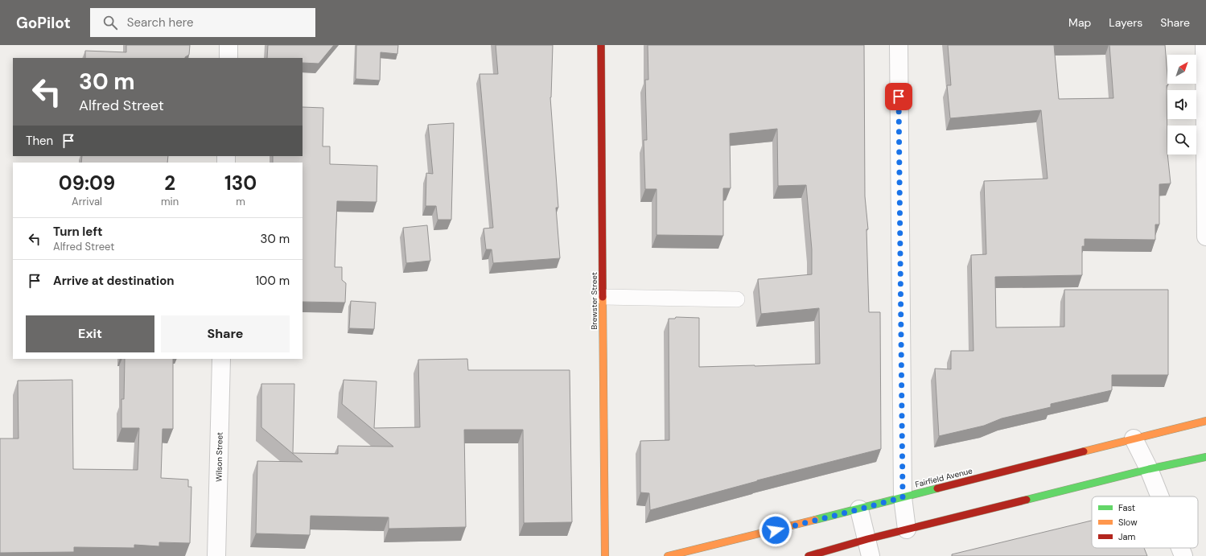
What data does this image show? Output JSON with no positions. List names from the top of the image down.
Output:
{
  "streets": {
    "main road": ["Brewster Street", "Fairfield Avenue"],
    "street": ["Wilson Street"]
  },
  "legend": ["Fast", "Slow", "Jam"],
  "north": "top right",
  "page": {
    "header": "GoPilot",
    "search": "Search here",
    "nav": ["Map", "Layers", "Share"],
    "turn": ["30 m", "Alfred Street"],
    "then": "Then",
    "eta": [
      "09:09",
      "Arrival",
      "2",
      "min",
      "130",
      "m"
    ],
    "list": [
      {
        "name": "Turn left",
        "note": "Alfred Street",
        "value": "30 m"
      },
      {
        "name": "Arrive at destination",
        "value": "100 m"
      }
    ],
    "buttons": ["Exit", "Share"]
  }
}
